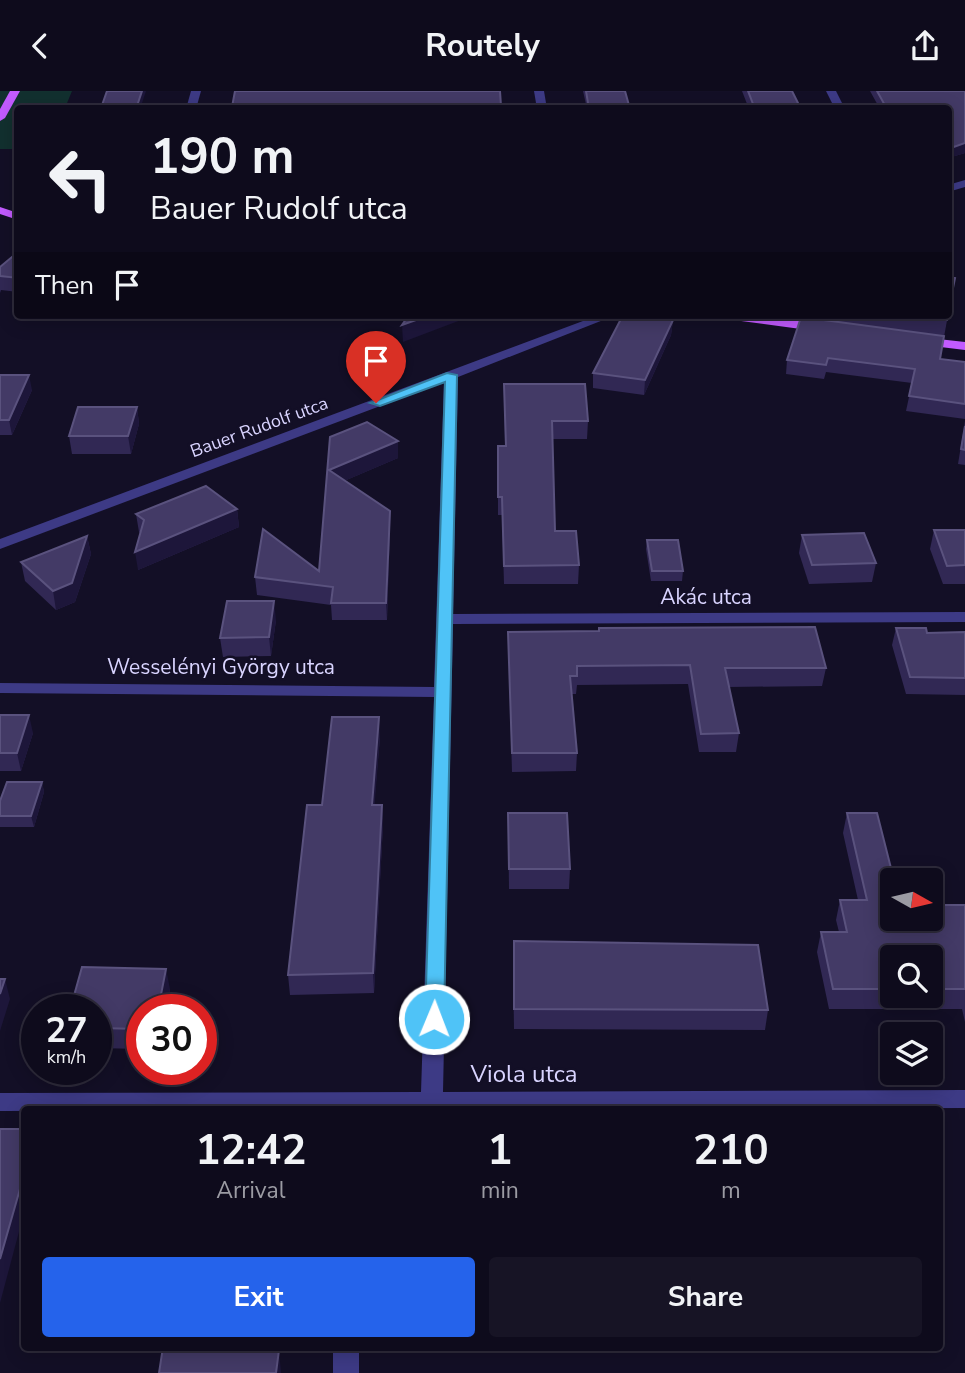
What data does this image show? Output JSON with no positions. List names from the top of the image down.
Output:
{
  "streets": {
    "street": [
      "Bauer Rudolf utca",
      "Akác utca",
      "Wesselényi György utca",
      "Viola utca"
    ]
  },
  "north": "right",
  "page": {
    "header": "Routely",
    "turn": ["190 m", "Bauer Rudolf utca"],
    "then": "Then",
    "speed": "27 km/h",
    "limit": "30",
    "eta": [
      "12:42",
      "Arrival",
      "1",
      "min",
      "210",
      "m"
    ],
    "buttons": ["Exit", "Share"]
  }
}
